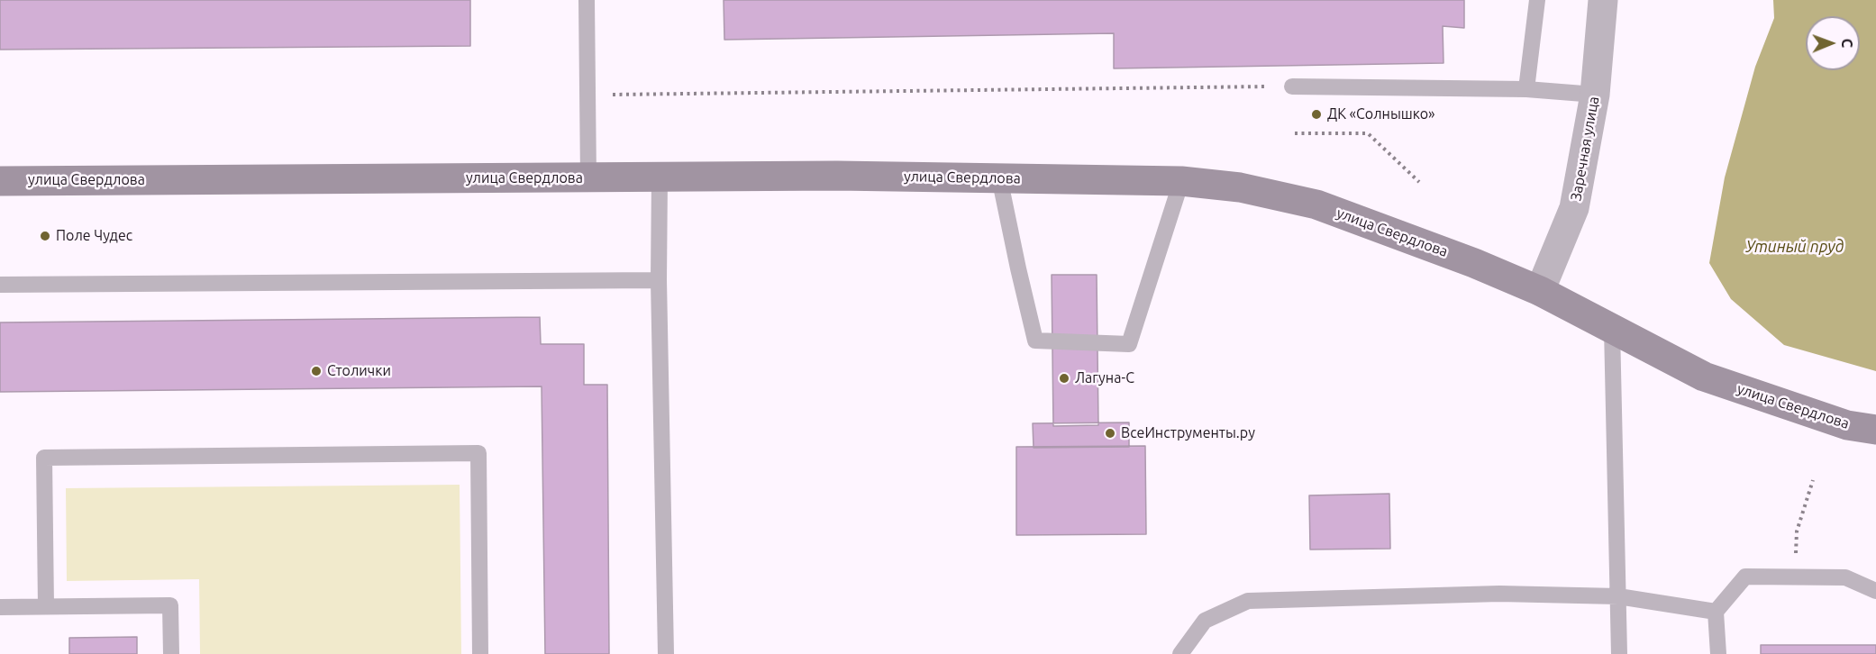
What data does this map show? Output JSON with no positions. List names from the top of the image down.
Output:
{
  "streets": {
    "main road": ["улица Свердлова"],
    "street": ["Заречная улица"]
  },
  "crossings": [
    ["Заречная улица", "улица Свердлова"]
  ],
  "water": ["Утиный пруд"],
  "places": [
    "ДК «Солнышко»",
    "Поле Чудес",
    "Столички",
    "Лагуна-С",
    "ВсеИнструменты.ру"
  ],
  "north": "right"
}
